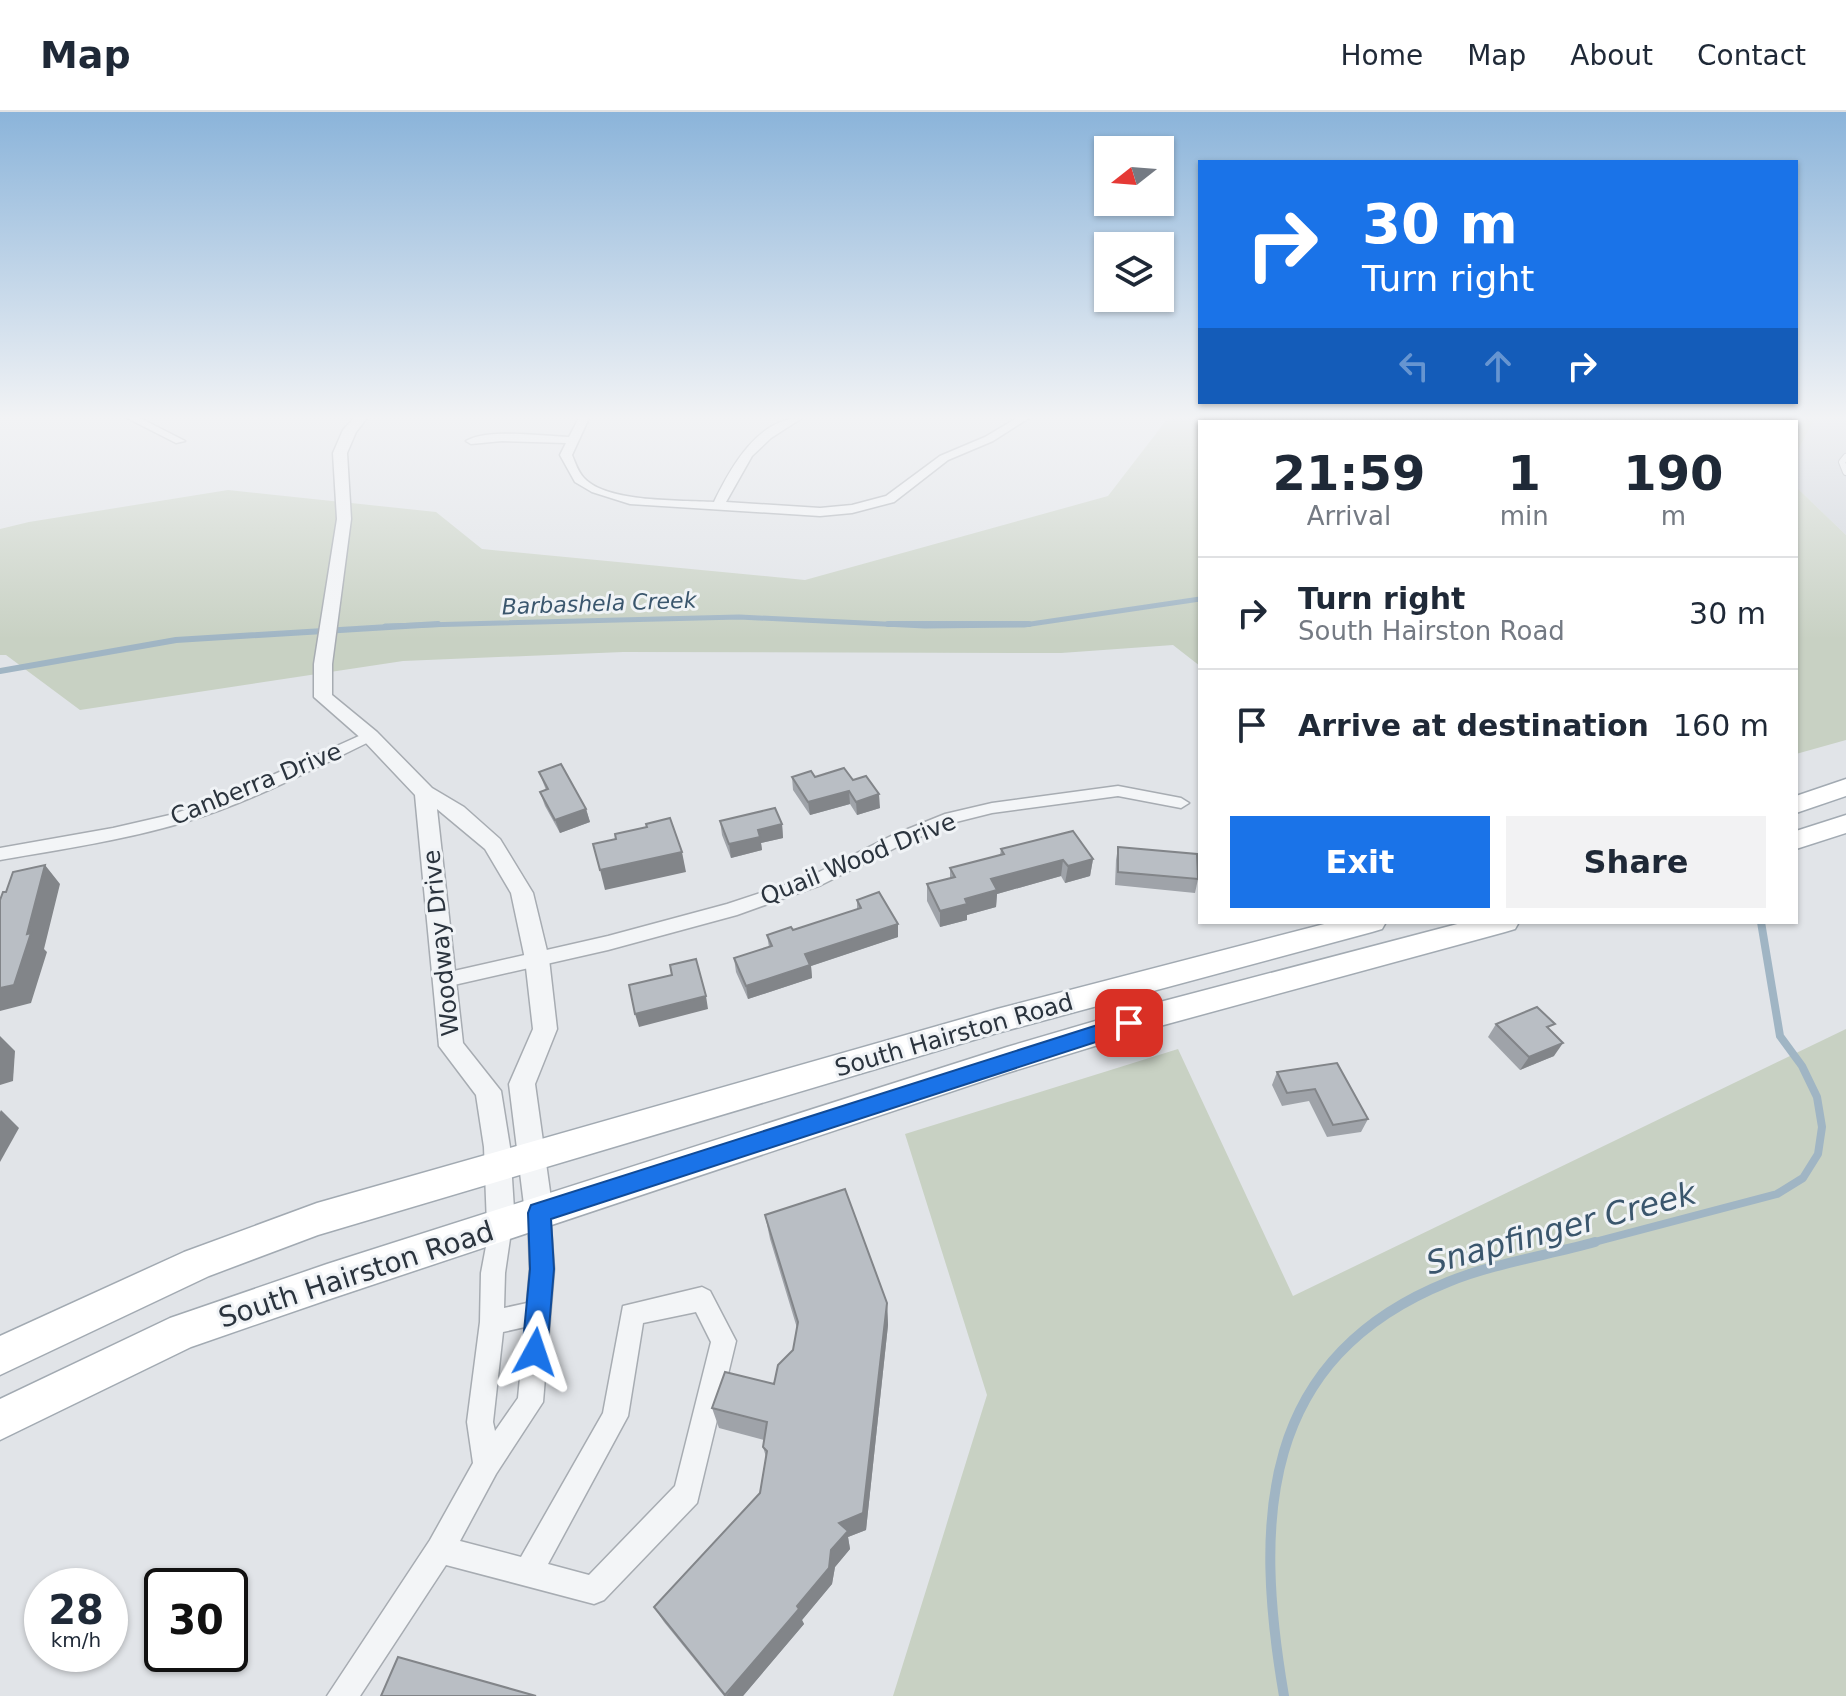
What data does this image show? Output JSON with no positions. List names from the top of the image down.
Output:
{
  "streets": {
    "main road": ["South Hairston Road"],
    "street": ["Canberra Drive", "Quail Wood Drive", "Woodway Drive"]
  },
  "crossings": [
    ["Canberra Drive", "Woodway Drive"],
    ["Quail Wood Drive", "Woodway Drive"],
    ["Woodway Drive", "South Hairston Road"]
  ],
  "water": ["Barbashela Creek", "Snapfinger Creek"],
  "north": "left",
  "page": {
    "header": "Map",
    "nav": [
      "Home",
      "Map",
      "About",
      "Contact"
    ],
    "turn": ["30 m", "Turn right"],
    "eta": [
      "21:59",
      "Arrival",
      "1",
      "min",
      "190",
      "m"
    ],
    "list": [
      {
        "name": "Turn right",
        "note": "South Hairston Road",
        "value": "30 m"
      },
      {
        "name": "Arrive at destination",
        "value": "160 m"
      }
    ],
    "buttons": ["Exit", "Share"],
    "speed": "28 km/h",
    "limit": "30"
  }
}
